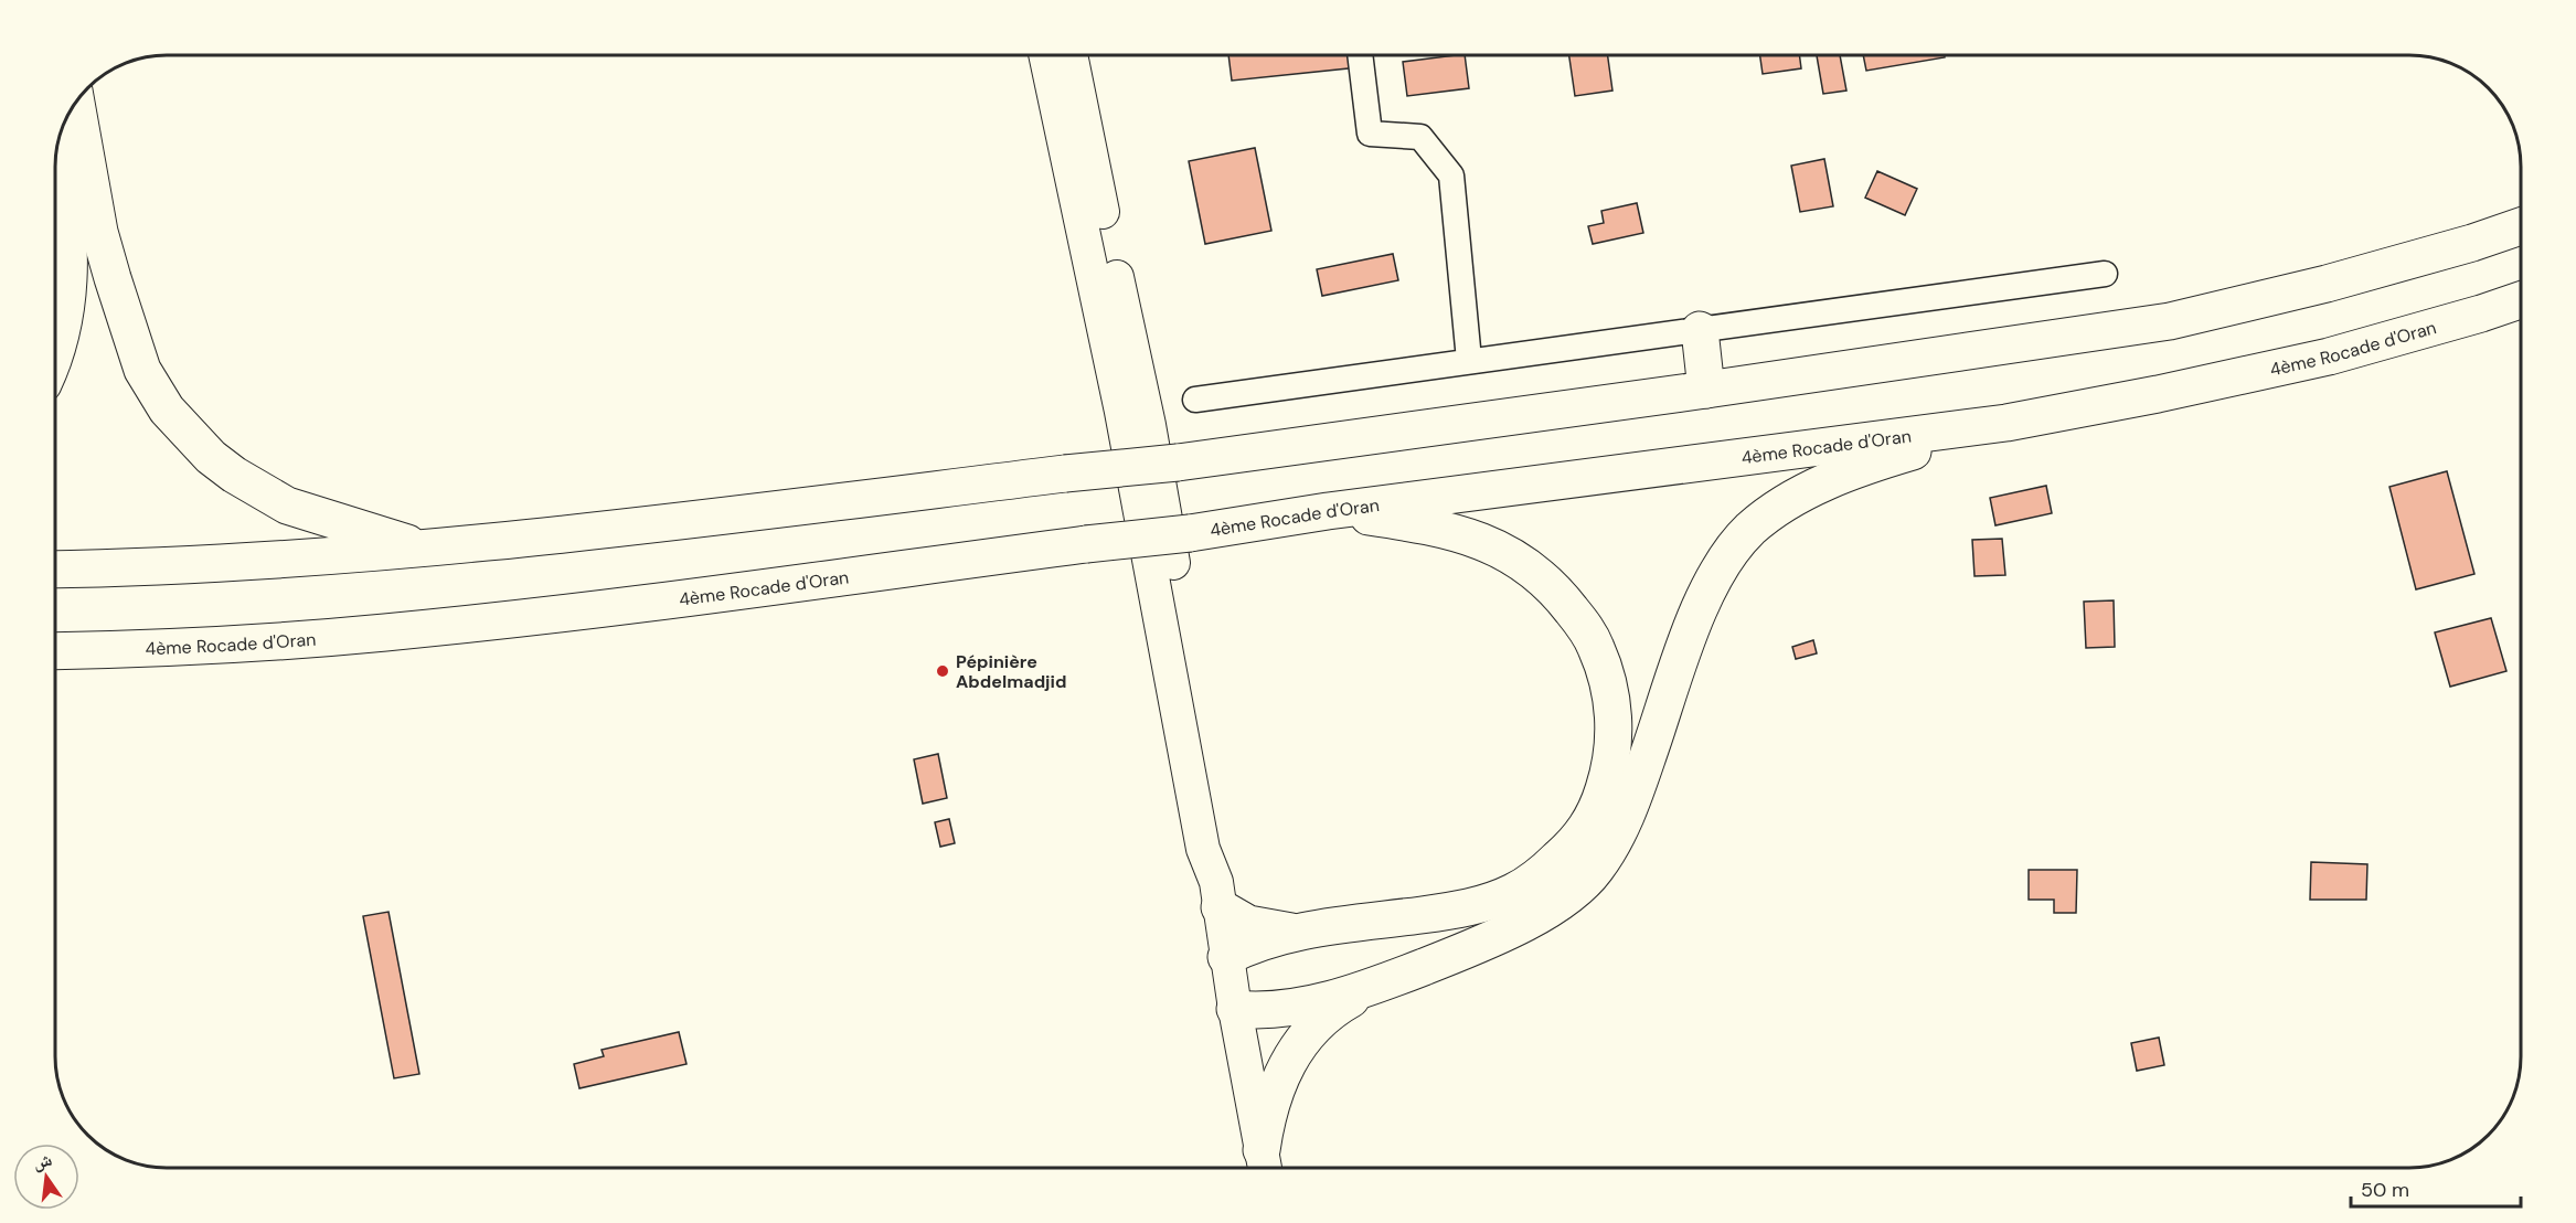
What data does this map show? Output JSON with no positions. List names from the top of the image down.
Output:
{
  "streets": {
    "highway": ["4ème Rocade d'Oran"]
  },
  "places": ["Pépinière Abdelmadjid"],
  "scale_bar": "50 m",
  "north": "top"
}
